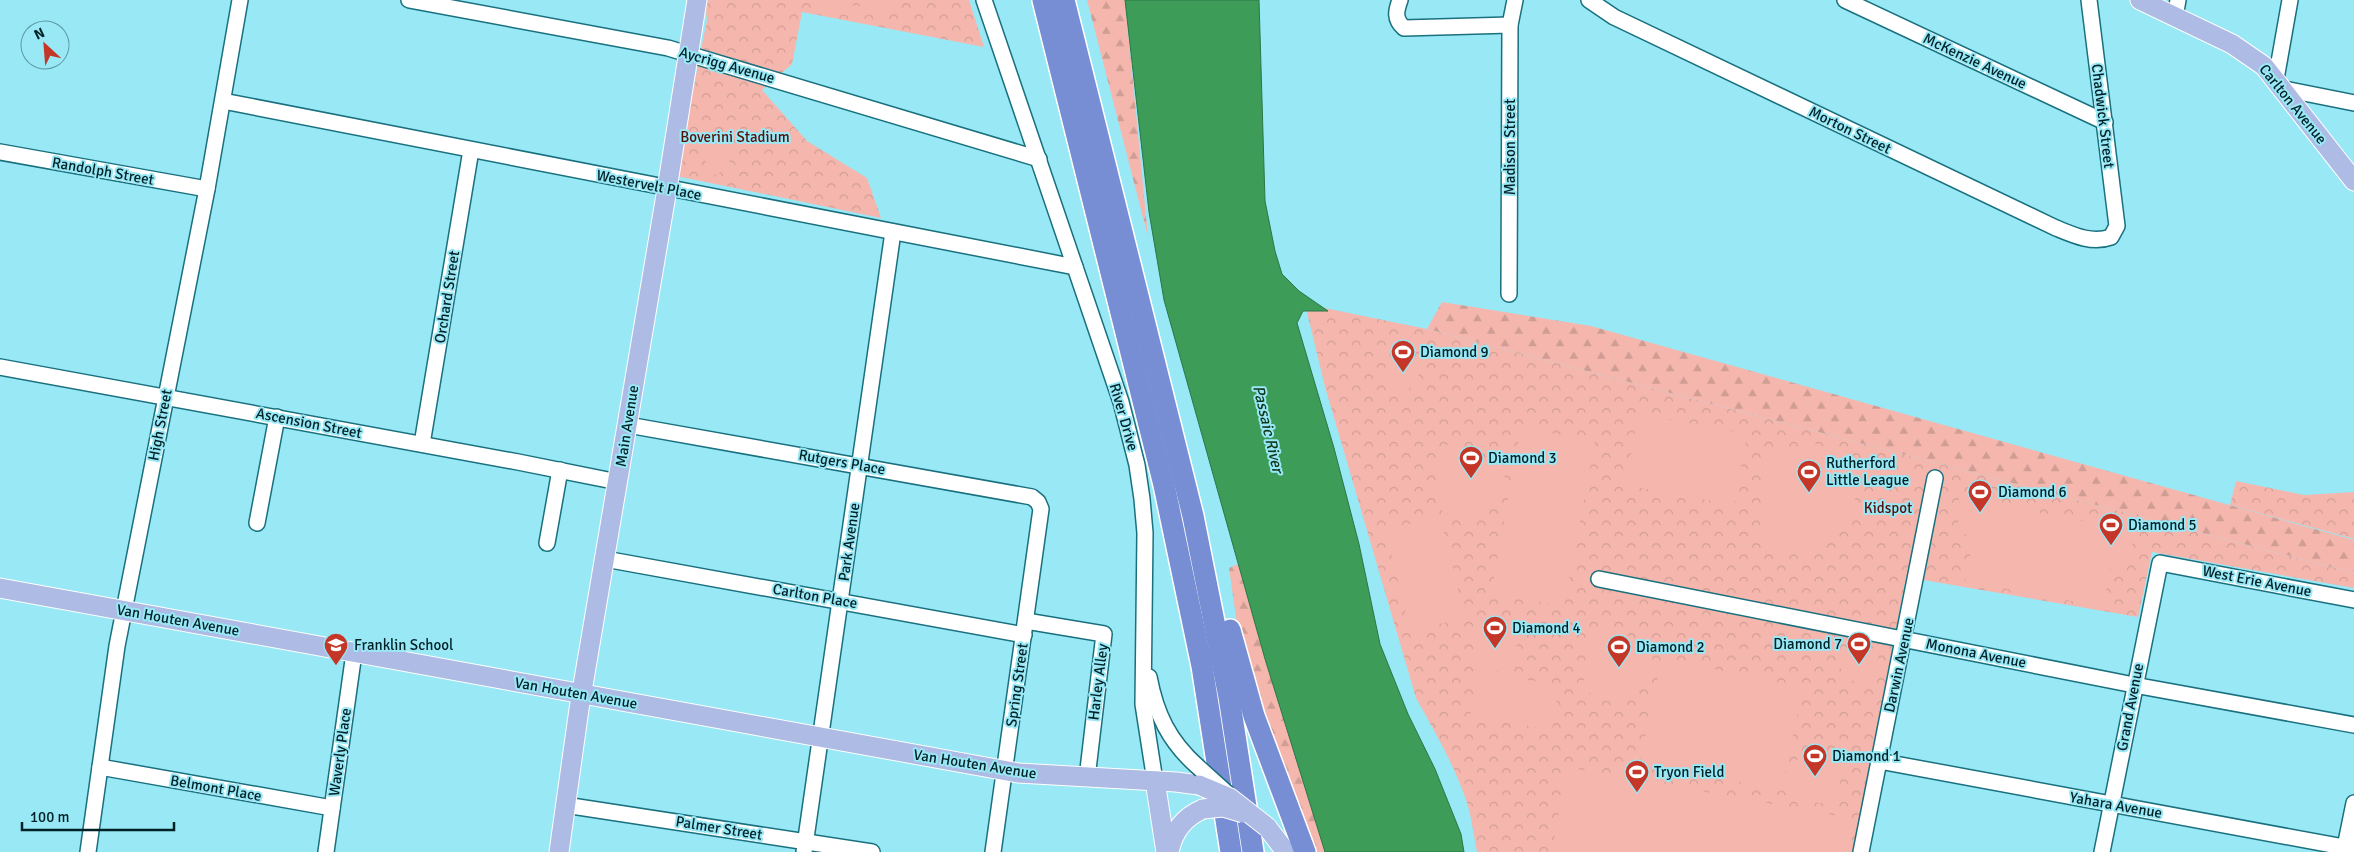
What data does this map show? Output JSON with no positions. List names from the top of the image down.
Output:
{
  "streets": {
    "main road": [
      "Carlton Avenue",
      "River Drive",
      "Main Avenue",
      "Van Houten Avenue"
    ],
    "street": [
      "McKenzie Avenue",
      "Aycrigg Avenue",
      "Chadwick Street",
      "Morton Street",
      "Madison Street",
      "Randolph Street",
      "Westervelt Place",
      "Orchard Street",
      "Ascension Street",
      "High Street",
      "Rutgers Place",
      "Park Avenue",
      "West Erie Avenue",
      "Carlton Place",
      "Monona Avenue",
      "Darwin Avenue",
      "Harley Alley",
      "Spring Street",
      "Grand Avenue",
      "Waverly Place",
      "Belmont Place",
      "Yahara Avenue",
      "Palmer Street"
    ]
  },
  "crossings": [
    ["McKenzie Avenue", "Chadwick Street"],
    ["Aycrigg Avenue", "River Drive"],
    ["Aycrigg Avenue", "Main Avenue"],
    ["Chadwick Street", "Morton Street"],
    ["Randolph Street", "High Street"],
    ["Westervelt Place", "Orchard Street"],
    ["Westervelt Place", "River Drive"],
    ["Westervelt Place", "High Street"],
    ["Westervelt Place", "Main Avenue"],
    ["Westervelt Place", "Park Avenue"],
    ["Orchard Street", "Ascension Street"],
    ["River Drive", "Van Houten Avenue"],
    ["Ascension Street", "High Street"],
    ["Ascension Street", "Main Avenue"],
    ["High Street", "Van Houten Avenue"],
    ["High Street", "Belmont Place"],
    ["Main Avenue", "Rutgers Place"],
    ["Main Avenue", "Carlton Place"],
    ["Main Avenue", "Van Houten Avenue"],
    ["Main Avenue", "Palmer Street"],
    ["Rutgers Place", "Park Avenue"],
    ["Rutgers Place", "Spring Street"],
    ["Park Avenue", "Carlton Place"],
    ["Park Avenue", "Van Houten Avenue"],
    ["Park Avenue", "Palmer Street"],
    ["West Erie Avenue", "Grand Avenue"],
    ["Carlton Place", "Harley Alley"],
    ["Carlton Place", "Spring Street"],
    ["Van Houten Avenue", "Harley Alley"],
    ["Van Houten Avenue", "Spring Street"],
    ["Van Houten Avenue", "Waverly Place"],
    ["Monona Avenue", "Darwin Avenue"],
    ["Monona Avenue", "Grand Avenue"],
    ["Darwin Avenue", "Yahara Avenue"],
    ["Harley Alley", "Spring Street"],
    ["Grand Avenue", "Yahara Avenue"],
    ["Waverly Place", "Belmont Place"]
  ],
  "water": ["Passaic River"],
  "parks": ["Boverini Stadium", "Kidspot"],
  "places": {
    "sports": [
      "Diamond 9",
      "Diamond 3",
      "Rutherford Little League",
      "Diamond 6",
      "Diamond 5",
      "Diamond 4",
      "Diamond 7",
      "Diamond 2",
      "Diamond 1",
      "Tryon Field"
    ],
    "school or university": ["Franklin School"]
  },
  "scale_bar": "100 m",
  "north": "top left"
}
